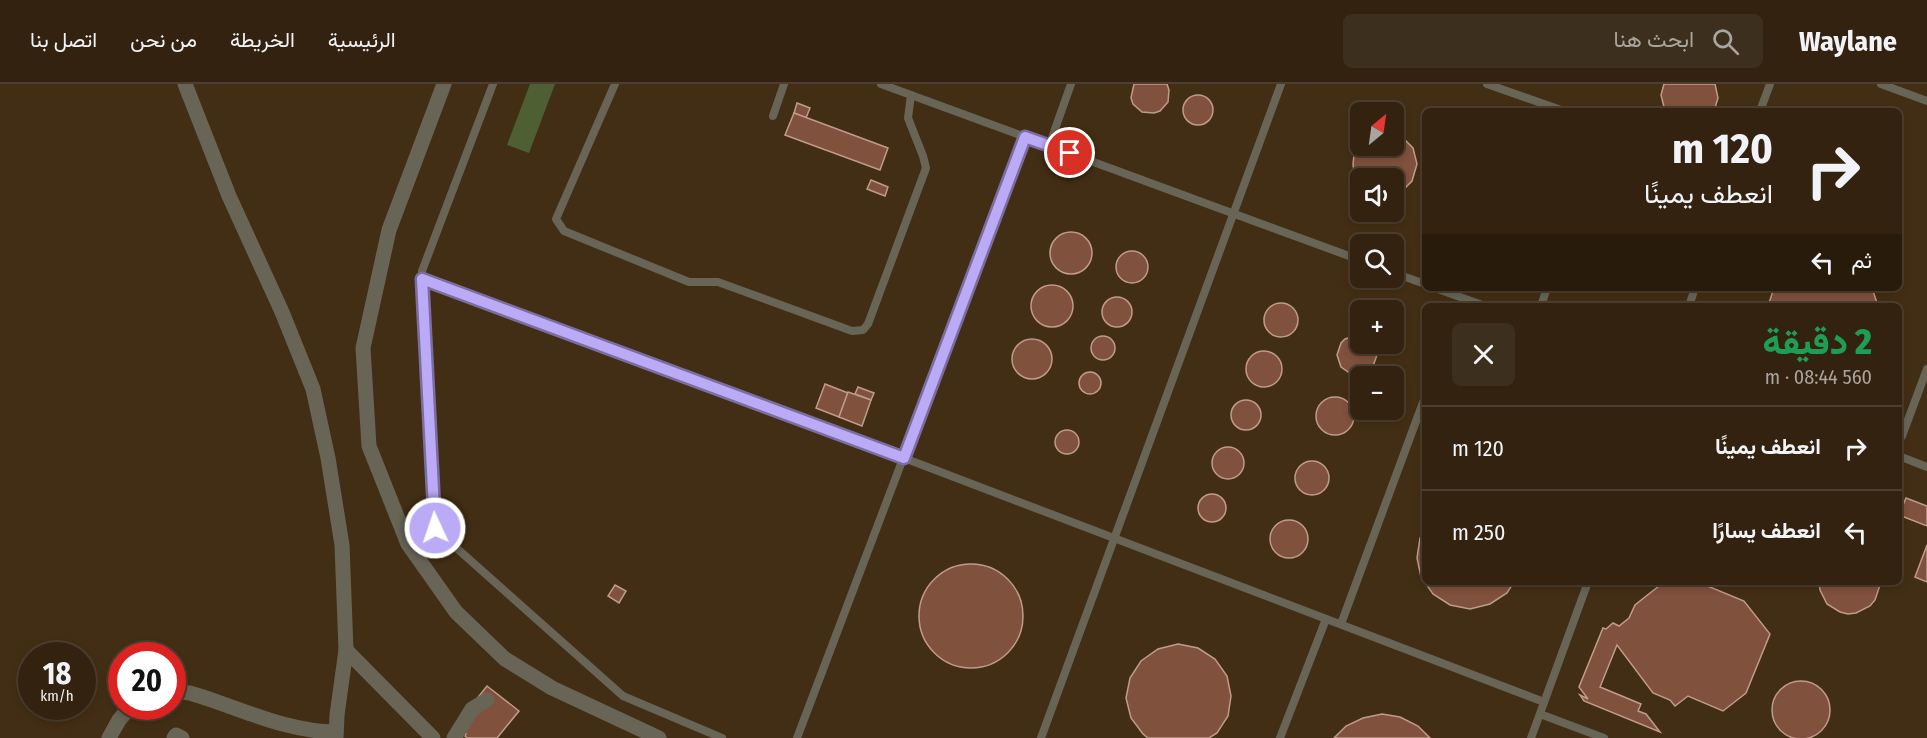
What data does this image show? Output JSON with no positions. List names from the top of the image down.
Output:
{
  "north": "top right",
  "page": {
    "header": "Waylane",
    "search": "ابحث هنا",
    "nav": [
      "الرئيسية",
      "الخريطة",
      "من نحن",
      "اتصل بنا"
    ],
    "map_buttons": ["+", "−"],
    "turn": ["120 m", "انعطف يمينًا"],
    "then": "ثم",
    "heading": ["2 دقيقة", "560 m · 08:44"],
    "list": [
      {
        "name": "انعطف يمينًا",
        "value": "120 m"
      },
      {
        "name": "انعطف يسارًا",
        "value": "250 m"
      }
    ],
    "speed": "18 km/h",
    "limit": "20"
  }
}
